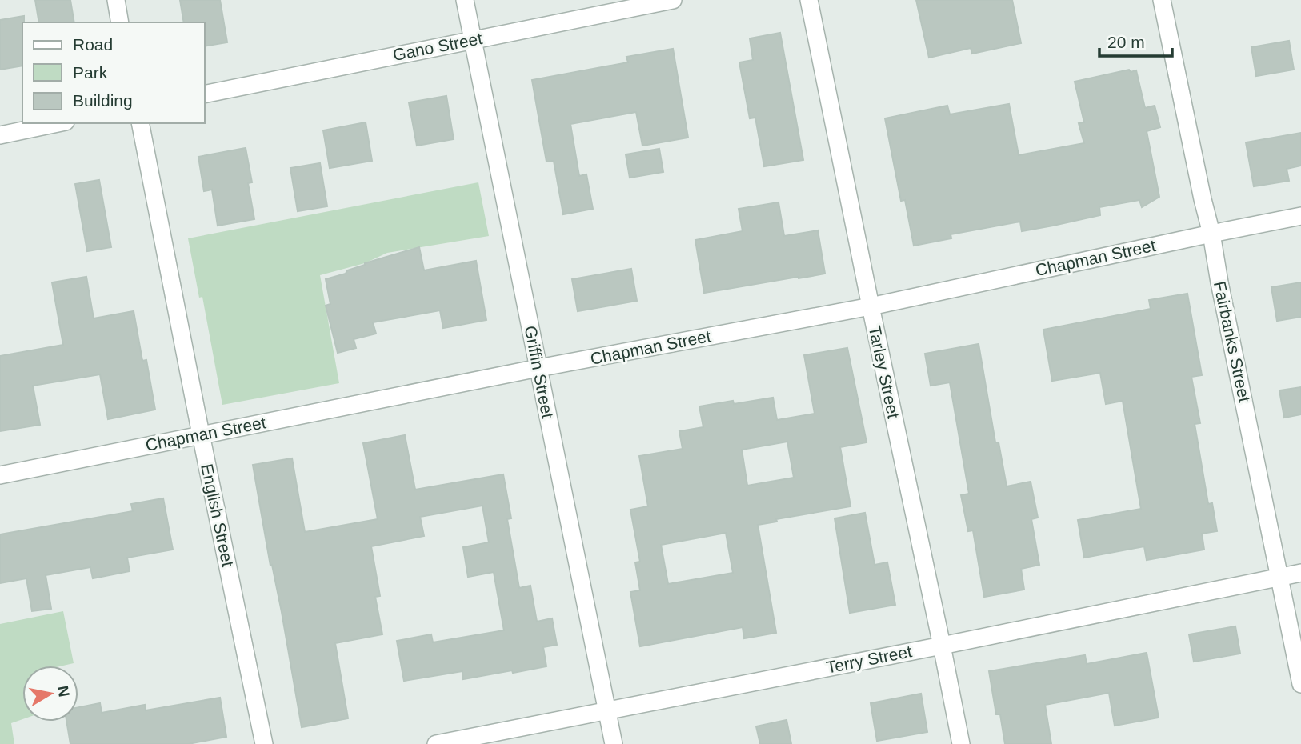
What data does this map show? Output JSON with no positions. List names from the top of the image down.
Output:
{
  "streets": {
    "street": [
      "Gano Street",
      "Chapman Street",
      "Fairbanks Street",
      "Griffin Street",
      "Tarley Street",
      "English Street",
      "Terry Street"
    ]
  },
  "crossings": [
    ["Gano Street", "Griffin Street"],
    ["Chapman Street", "Fairbanks Street"],
    ["Chapman Street", "Griffin Street"],
    ["Chapman Street", "Tarley Street"],
    ["Chapman Street", "English Street"],
    ["Fairbanks Street", "Terry Street"],
    ["Griffin Street", "Terry Street"],
    ["Tarley Street", "Terry Street"]
  ],
  "legend": ["Road", "Park", "Building"],
  "scale_bar": "20 m",
  "north": "right"
}
